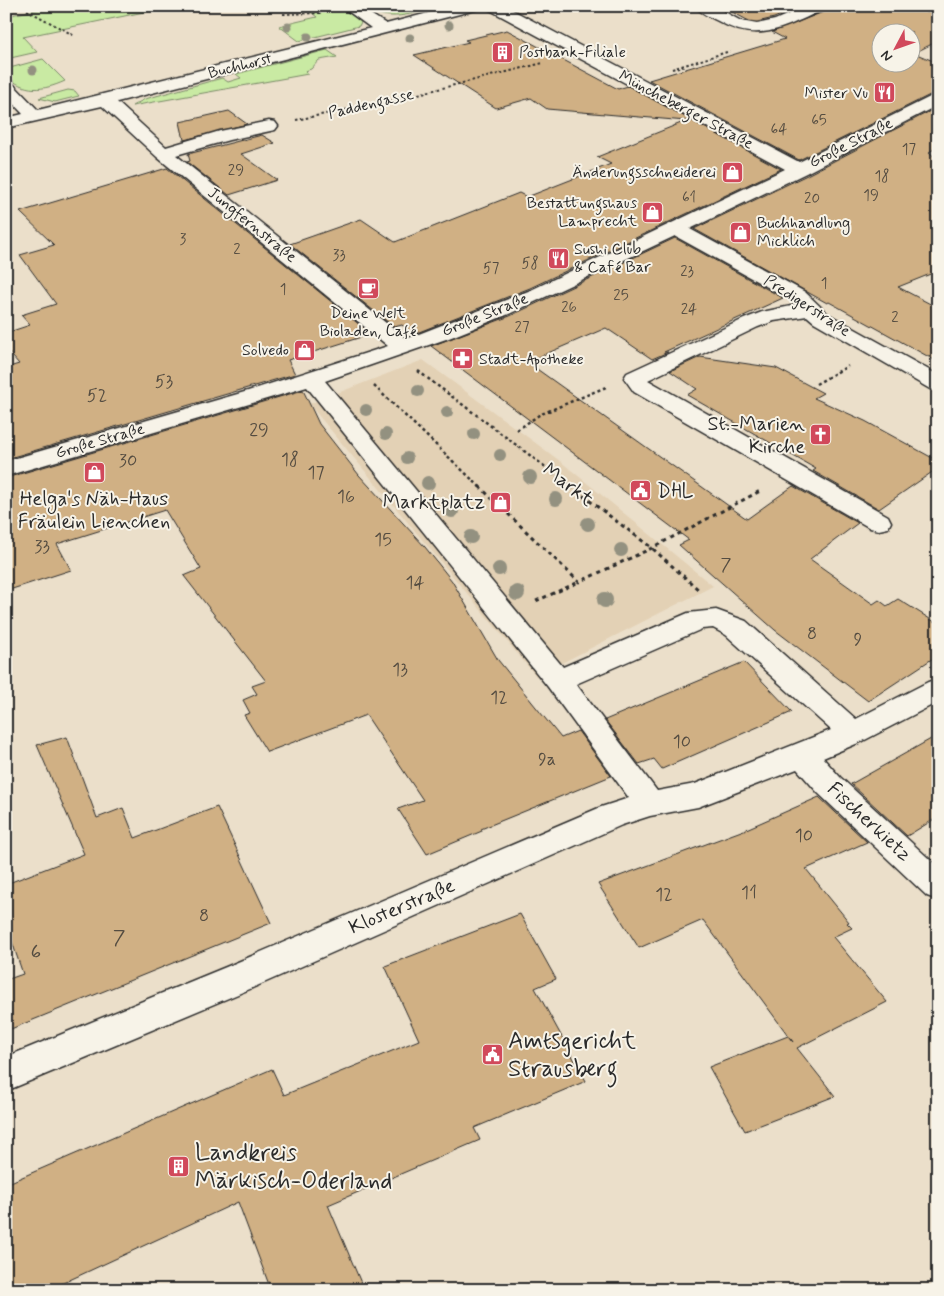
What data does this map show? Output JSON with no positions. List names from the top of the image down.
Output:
{
  "streets": {
    "street": [
      "Buchhorst",
      "Müncheberger Straße",
      "Große Straße",
      "Jungfernstraße",
      "Predigerstraße",
      "Fischerkietz",
      "Klosterstraße"
    ],
    "path": ["Paddengasse", "Markt"]
  },
  "crossings": [
    ["Buchhorst", "Jungfernstraße"],
    ["Paddengasse", "Müncheberger Straße"],
    ["Müncheberger Straße", "Große Straße"],
    ["Große Straße", "Jungfernstraße"],
    ["Große Straße", "Predigerstraße"],
    ["Große Straße", "Markt"],
    ["Jungfernstraße", "Markt"],
    ["Fischerkietz", "Klosterstraße"]
  ],
  "places": {
    "building": ["Postbank-Filiale", "Landkreis Märkisch-Oderland"],
    "restaurant": ["Mister Vu", "Sushi Club & Café Bar"],
    "shop": [
      "Änderungsschneiderei",
      "Bestattungshaus Lamprecht",
      "Buchhandlung Micklich",
      "Solvedo",
      "Helga's Näh-Haus Fräulein Lienchen",
      "Marktplatz"
    ],
    "cafe": ["Deine Welt Bioladen, Café"],
    "pharmacy": ["Stadt-Apotheke"],
    "church": ["St.-Marien Kirche"],
    "public building": ["DHL", "Amtsgericht Strausberg"]
  },
  "house_numbers": [
    "65",
    "64",
    "17",
    "29",
    "18",
    "19",
    "61",
    "20",
    "3",
    "2",
    "33",
    "58",
    "57",
    "23",
    "1",
    "1",
    "25",
    "26",
    "24",
    "2",
    "27",
    "53",
    "52",
    "29",
    "18",
    "30",
    "17",
    "16",
    "15",
    "33",
    "7",
    "14",
    "8",
    "9",
    "13",
    "12",
    "10",
    "9a",
    "10",
    "11",
    "12",
    "8",
    "7",
    "6"
  ],
  "north": "bottom left"
}
